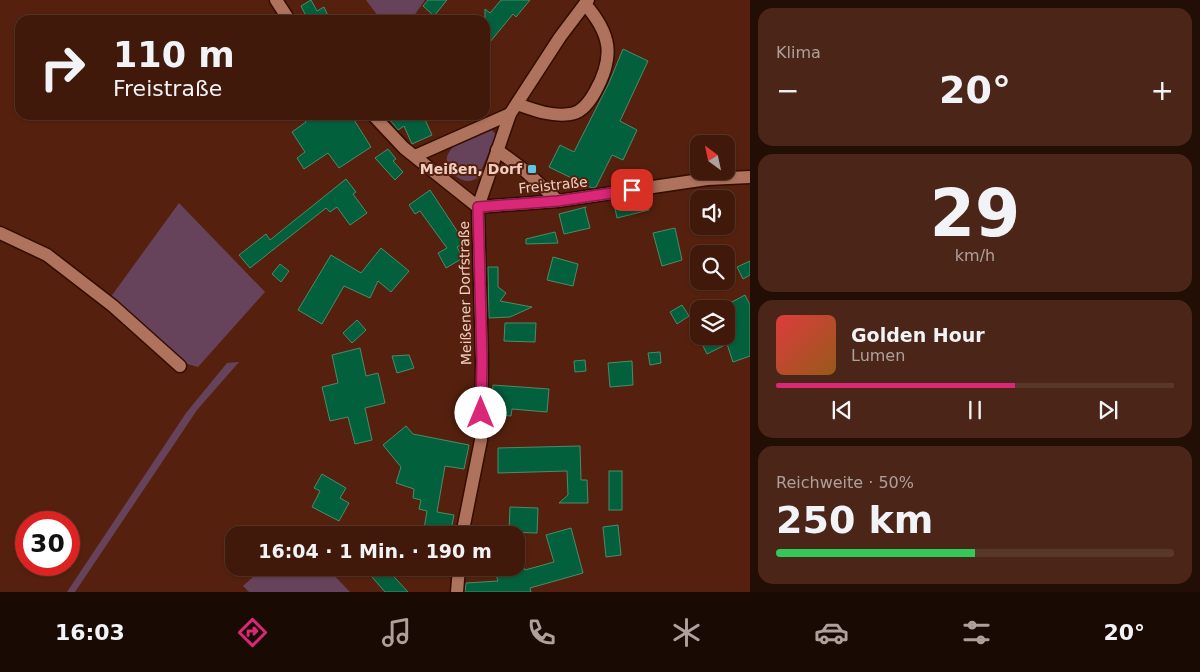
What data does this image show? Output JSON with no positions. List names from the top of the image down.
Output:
{
  "streets": {
    "street": ["Freistraße", "Meißener Dorfstraße"]
  },
  "crossings": [
    ["Freistraße", "Meißener Dorfstraße"]
  ],
  "places": {
    "transit": ["Meißen, Dorf"]
  },
  "north": "top left",
  "page": {
    "tile": [
      "Klima",
      ["29", "km/h"],
      ["Reichweite · 50%", "250 km"]
    ],
    "turn": ["110 m", "Freistraße"],
    "heat": ["−", "20°", "+"],
    "song": ["Golden Hour", "Lumen"],
    "limit": "30",
    "trip": "16:04 · 1 Min. · 190 m",
    "tabs": ["16:03", "20°"]
  }
}
